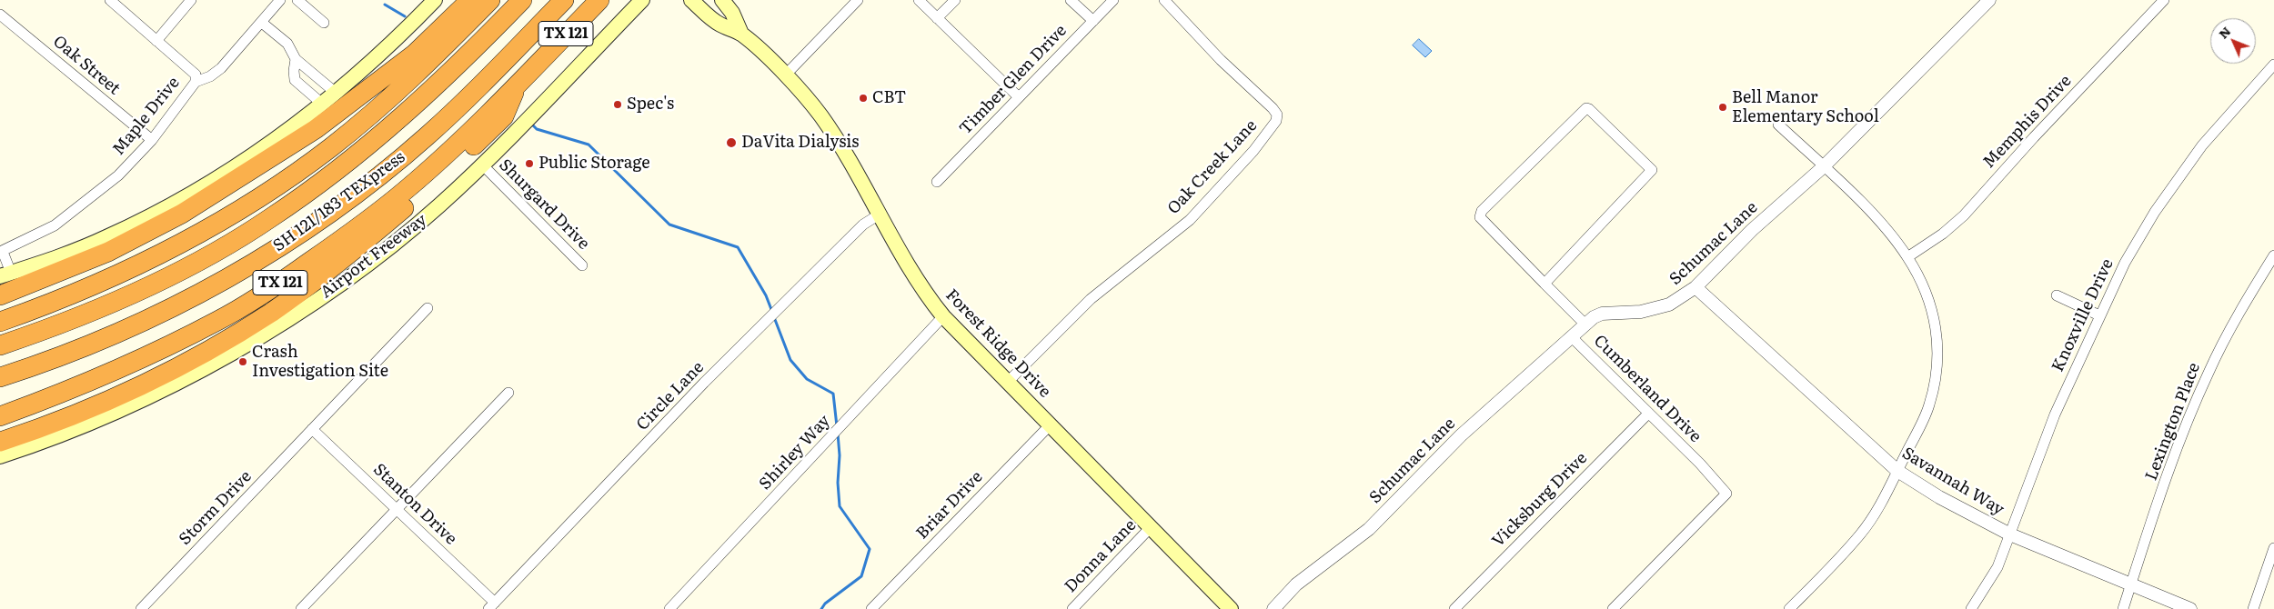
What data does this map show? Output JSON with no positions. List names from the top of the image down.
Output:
{
  "streets": {
    "highway": ["TX 121", "SH 121/183 TEXpress", "Airport Freeway"],
    "main road": ["Forest Ridge Drive"],
    "street": [
      "Oak Street",
      "Timber Glen Drive",
      "Maple Drive",
      "Memphis Drive",
      "Oak Creek Lane",
      "Shurgard Drive",
      "Schumac Lane",
      "Knoxville Drive",
      "Cumberland Drive",
      "Circle Lane",
      "Lexington Place",
      "Shirley Way",
      "Savannah Way",
      "Vicksburg Drive",
      "Stanton Drive",
      "Briar Drive",
      "Storm Drive",
      "Donna Lane"
    ]
  },
  "crossings": [
    ["Oak Street", "Maple Drive"],
    ["Oak Creek Lane", "Forest Ridge Drive"],
    ["Shurgard Drive", "Airport Freeway"],
    ["Schumac Lane", "Cumberland Drive"],
    ["Schumac Lane", "Savannah Way"],
    ["Knoxville Drive", "Savannah Way"],
    ["Forest Ridge Drive", "Circle Lane"],
    ["Forest Ridge Drive", "Shirley Way"],
    ["Forest Ridge Drive", "Briar Drive"],
    ["Forest Ridge Drive", "Donna Lane"],
    ["Cumberland Drive", "Vicksburg Drive"],
    ["Circle Lane", "Stanton Drive"],
    ["Lexington Place", "Savannah Way"],
    ["Stanton Drive", "Storm Drive"]
  ],
  "places": [
    "CBT",
    "Spec's",
    "Bell Manor Elementary School",
    "DaVita Dialysis",
    "Public Storage",
    "Crash Investigation Site"
  ],
  "north": "top left"
}
